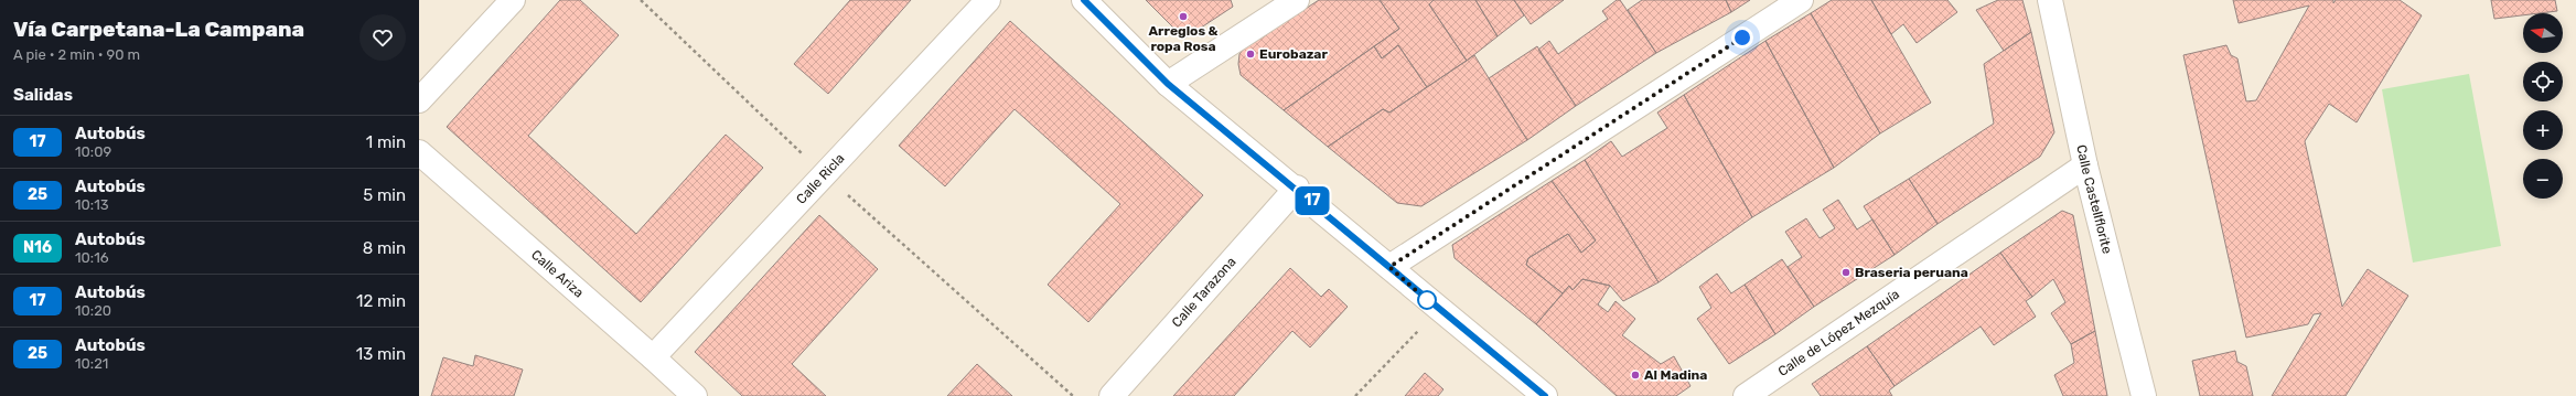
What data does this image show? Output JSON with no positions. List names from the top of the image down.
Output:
{
  "streets": {
    "street": [
      "Calle Ricla",
      "Calle Castellflorite",
      "Calle Ariza",
      "Calle Tarazona",
      "Calle de López Mezquía"
    ]
  },
  "crossings": [
    ["Calle Ricla", "Calle Ariza"],
    ["Calle Castellflorite", "Calle de López Mezquía"]
  ],
  "places": [
    "Arreglos & ropa Rosa",
    "Eurobazar",
    "Braseria peruana",
    "Al Madina"
  ],
  "lines": ["bus line 17"],
  "north": "left",
  "page": {
    "heading": [
      ["Vía Carpetana-La Campana", "A pie · 2 min · 90 m"],
      "Salidas"
    ],
    "on_map": "17",
    "map_buttons": ["+", "−"],
    "list": [
      {
        "mark": "17",
        "name": "Autobús",
        "note": "10:09",
        "value": "1 min"
      },
      {
        "mark": "25",
        "name": "Autobús",
        "note": "10:13",
        "value": "5 min"
      },
      {
        "mark": "N16",
        "name": "Autobús",
        "note": "10:16",
        "value": "8 min"
      },
      {
        "mark": "17",
        "name": "Autobús",
        "note": "10:20",
        "value": "12 min"
      },
      {
        "mark": "25",
        "name": "Autobús",
        "note": "10:21",
        "value": "13 min"
      }
    ]
  }
}
